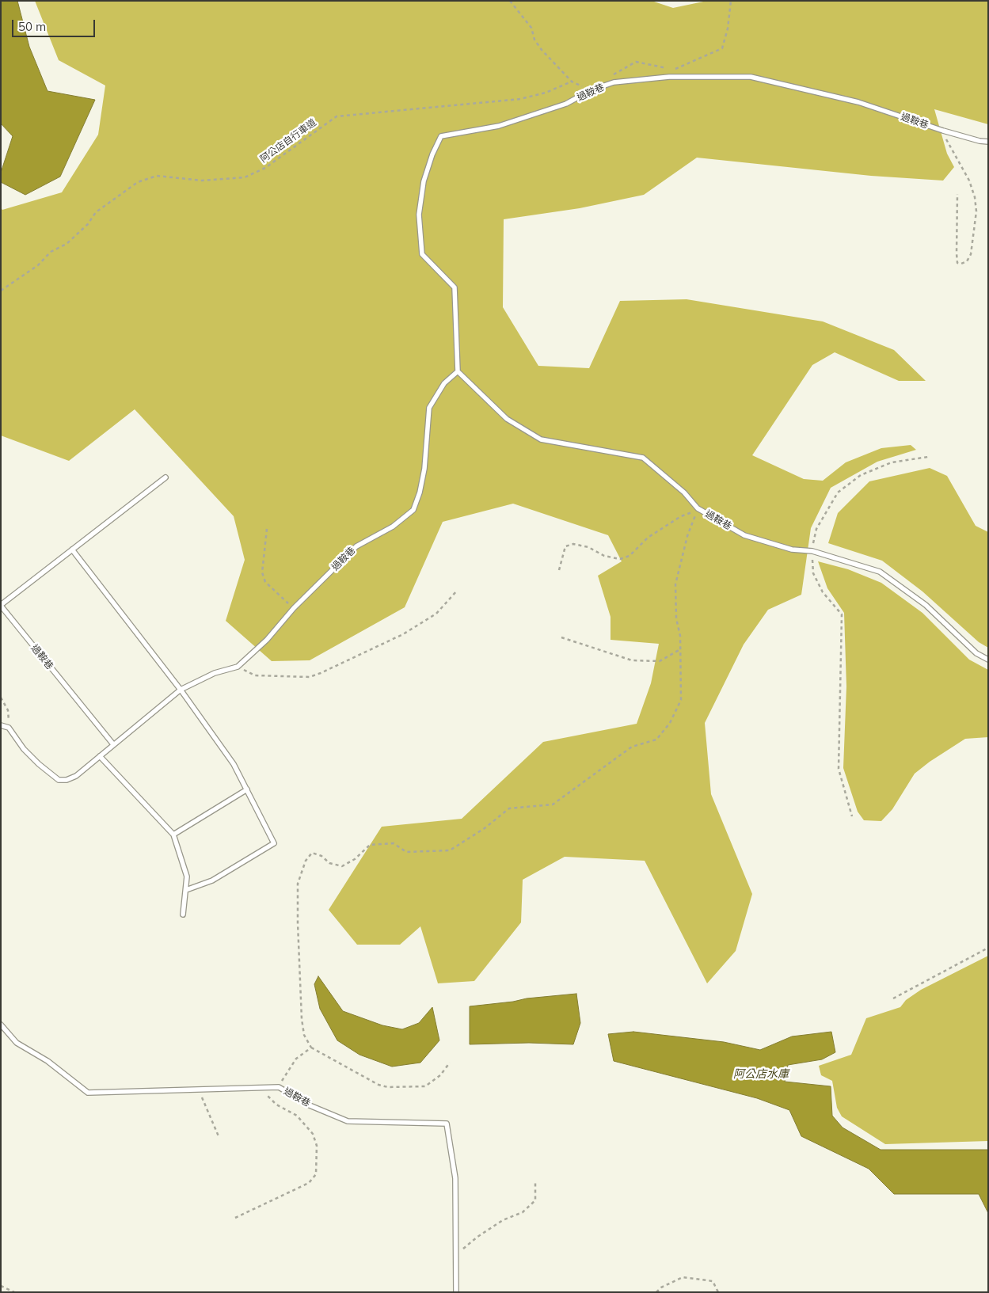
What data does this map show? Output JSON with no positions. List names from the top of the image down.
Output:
{
  "streets": {
    "lane": ["過鞍巷"],
    "path": ["阿公店自行車道"]
  },
  "water": ["阿公店水庫"],
  "scale_bar": "50 m"
}
